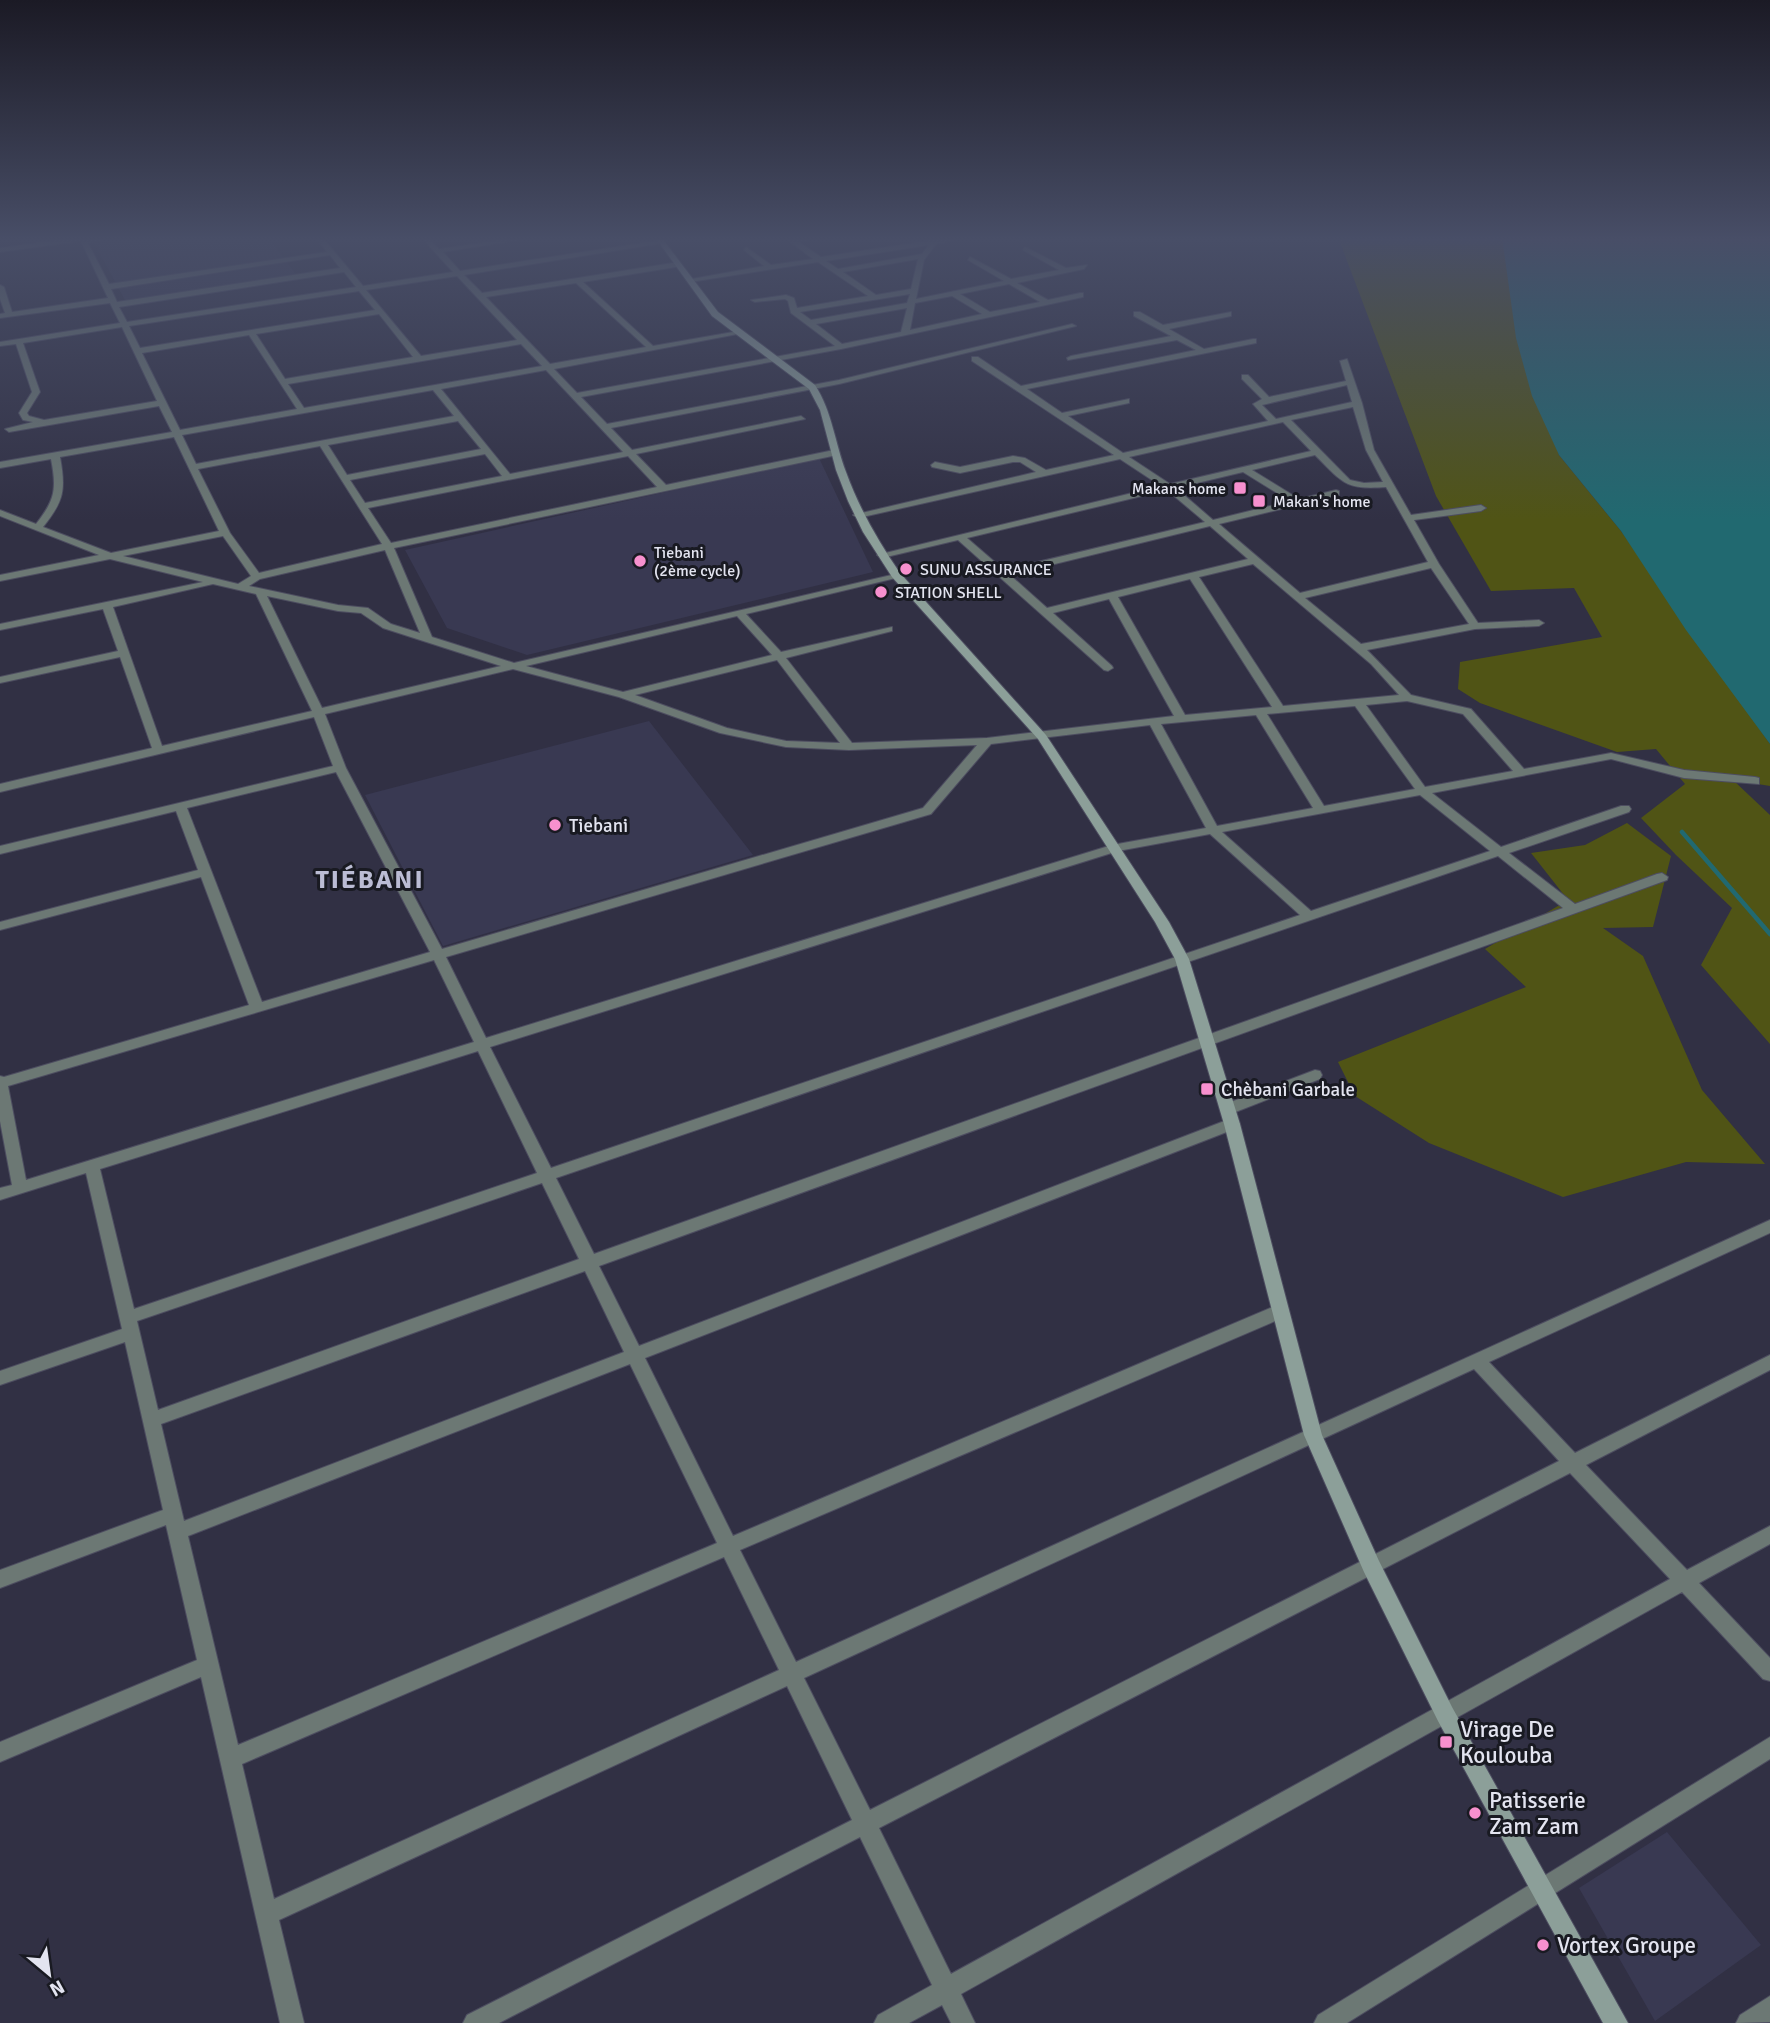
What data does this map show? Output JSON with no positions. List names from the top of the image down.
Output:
{
  "districts": ["TIÉBANI"],
  "places": {
    "transit": [
      "Makans home",
      "Makan's home",
      "Chèbani Garbale",
      "Virage De Koulouba"
    ],
    "other": [
      "Tiebani (2ème cycle)",
      "SUNU ASSURANCE",
      "STATION SHELL",
      "Tiebani",
      "Patisserie Zam Zam",
      "Vortex Groupe"
    ]
  },
  "north": "bottom right"
}
